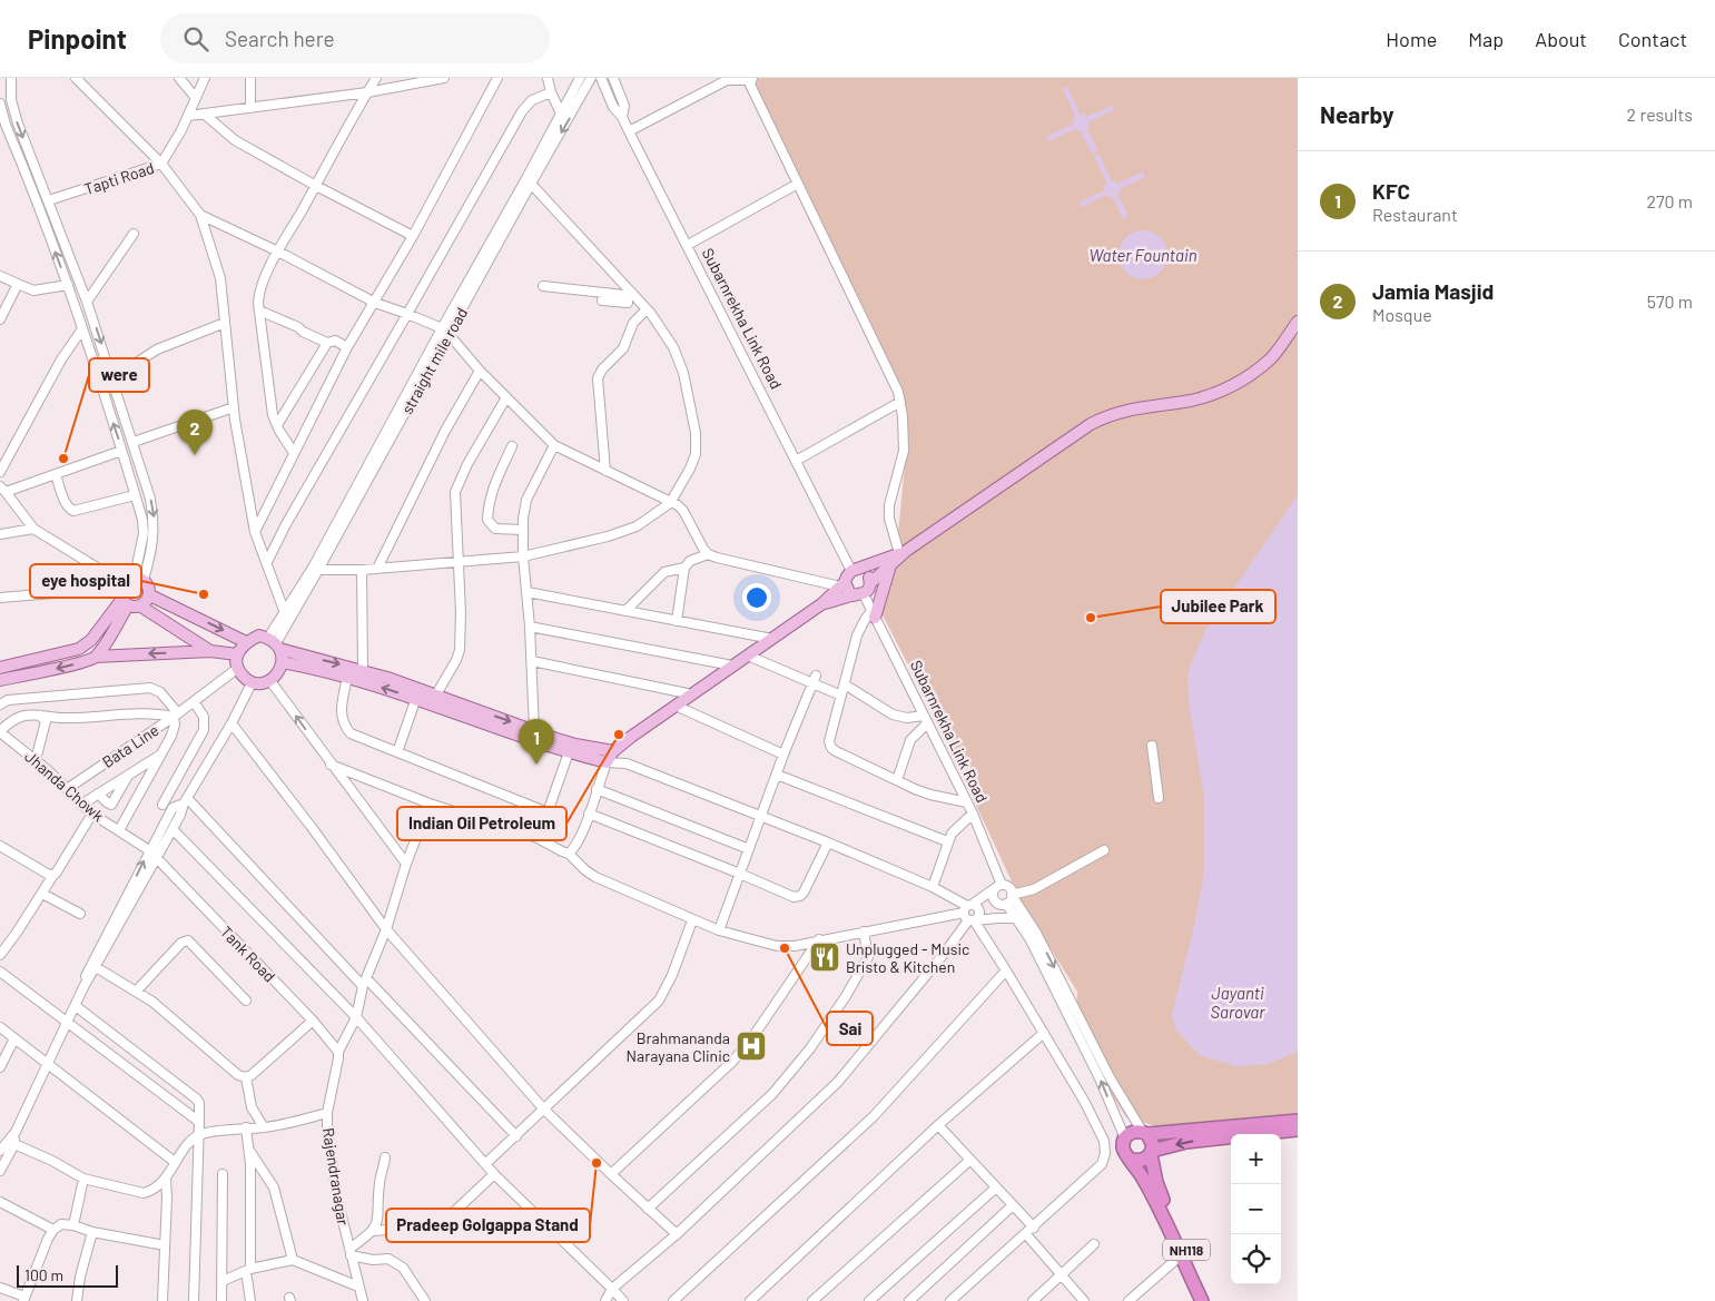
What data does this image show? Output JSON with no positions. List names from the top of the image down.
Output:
{
  "streets": {
    "highway": ["NH118"],
    "street": [
      "Tapti Road",
      "Subarnrekha Link Road",
      "straight mile road",
      "Bata Line",
      "Jhanda Chowk",
      "Tank Road",
      "Rajendranagar"
    ]
  },
  "crossings": [
    ["Subarnrekha Link Road", "NH118"],
    ["straight mile road", "Bata Line"],
    ["Bata Line", "Jhanda Chowk"],
    ["Jhanda Chowk", "Tank Road"],
    ["Tank Road", "Rajendranagar"]
  ],
  "water": ["Water Fountain", "Jayanti Sarovar"],
  "places": {
    "other": [
      "were",
      "eye hospital",
      "Jubilee Park",
      "Indian Oil Petroleum",
      "Sai",
      "Pradeep Golgappa Stand"
    ],
    "restaurant": ["Unplugged - Music Bristo & Kitchen"],
    "hospital": ["Brahmananda Narayana Clinic"]
  },
  "scale_bar": "100 m",
  "page": {
    "header": "Pinpoint",
    "search": "Search here",
    "nav": [
      "Home",
      "Map",
      "About",
      "Contact"
    ],
    "heading": ["Nearby", "2 results"],
    "list": [
      {
        "mark": "1",
        "name": "KFC",
        "note": "Restaurant",
        "value": "270 m"
      },
      {
        "mark": "2",
        "name": "Jamia Masjid",
        "note": "Mosque",
        "value": "570 m"
      }
    ],
    "pins": ["2", "1"],
    "map_buttons": ["+", "−"],
    "scale": "100 m"
  }
}
